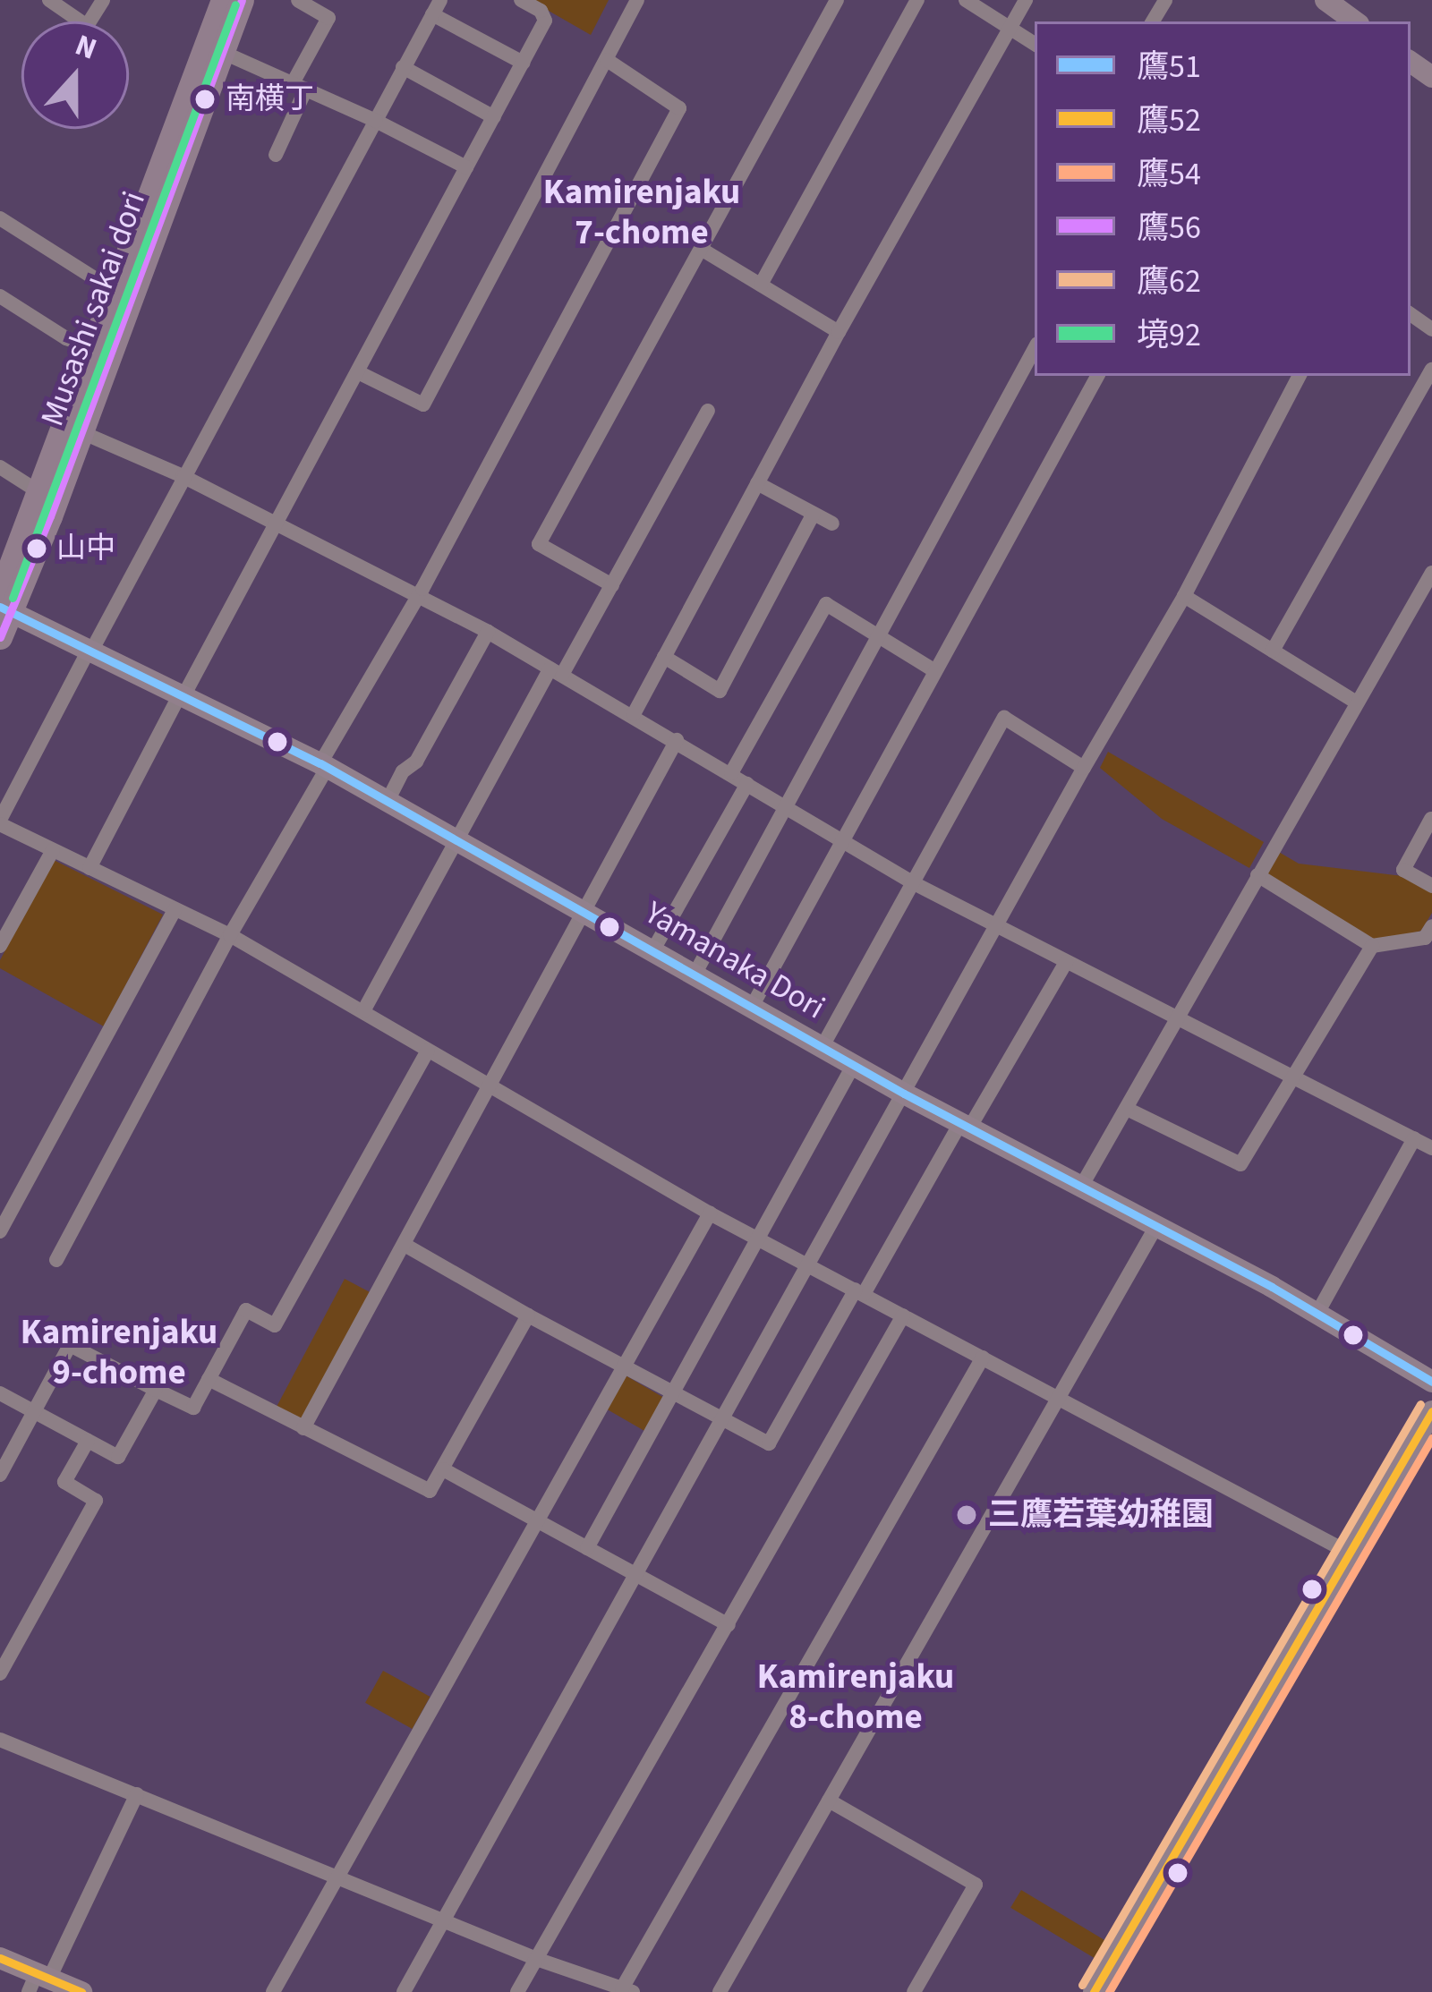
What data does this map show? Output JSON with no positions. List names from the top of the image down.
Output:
{
  "streets": {
    "main road": ["Musashi sakai dori"],
    "street": ["Yamanaka Dori"]
  },
  "crossings": [
    ["Musashi sakai dori", "Yamanaka Dori"]
  ],
  "districts": ["Kamirenjaku 7-chome", "Kamirenjaku 9-chome", "Kamirenjaku 8-chome"],
  "places": ["南横丁", "山中", "三鷹若葉幼稚園"],
  "lines": [
    "transit line 鷹56",
    "transit line 境92",
    "transit line 鷹51",
    "transit line 鷹62",
    "transit line 鷹52",
    "transit line 鷹54"
  ],
  "legend": [
    "鷹51",
    "鷹52",
    "鷹54",
    "鷹56",
    "鷹62",
    "境92"
  ],
  "north": "top"
}
